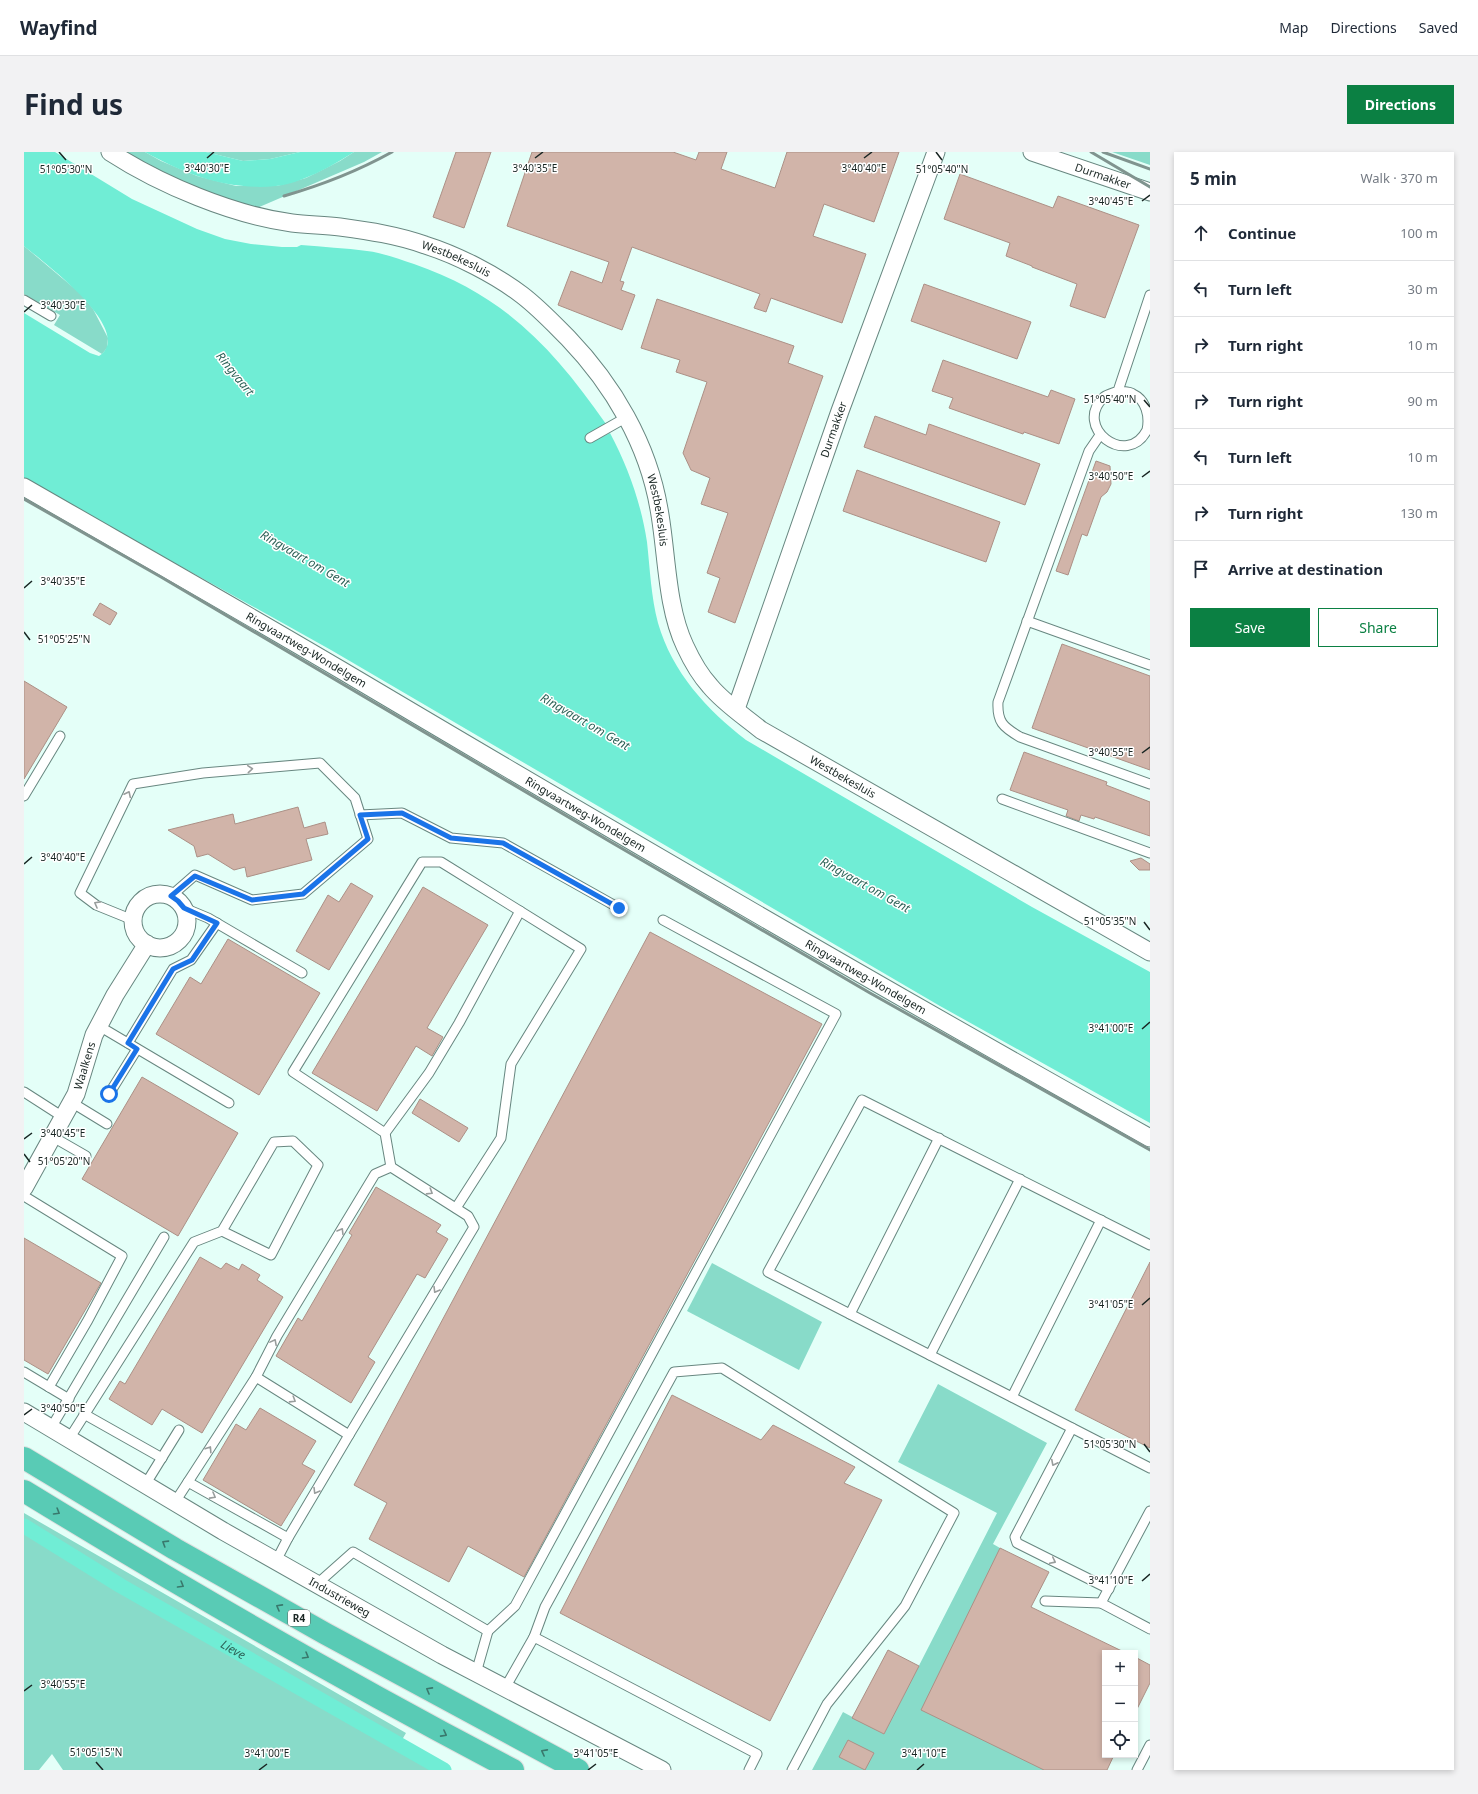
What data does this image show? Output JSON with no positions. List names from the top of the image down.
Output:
{
  "streets": {
    "highway": ["R4"],
    "street": [
      "Durmakker",
      "Westbekesluis",
      "Ringvaartweg-Wondelgem",
      "Waalkens",
      "Industrieweg"
    ]
  },
  "crossings": [
    ["Durmakker", "Westbekesluis"]
  ],
  "water": ["Ringvaart", "Ringvaart om Gent", "Lieve"],
  "page": {
    "header": "Wayfind",
    "nav": ["Map", "Directions", "Saved"],
    "title": "Find us",
    "buttons": [
      "Directions",
      ["Save", "Share"]
    ],
    "heading": ["5 min", "Walk · 370 m"],
    "list": [
      ["Continue", "100 m"],
      ["Turn left", "30 m"],
      ["Turn right", "10 m"],
      ["Turn right", "90 m"],
      ["Turn left", "10 m"],
      ["Turn right", "130 m"],
      "Arrive at destination"
    ],
    "map_buttons": ["+", "−"]
  },
  "coordinates": [
    "3°40'30\"E",
    "3°40'35\"E",
    "3°40'40\"E",
    "51°05'30\"N",
    "51°05'40\"N",
    "3°40'45\"E",
    "3°40'50\"E",
    "51°05'25\"N",
    "3°40'55\"E",
    "51°05'35\"N",
    "3°41'00\"E",
    "51°05'20\"N",
    "3°41'05\"E",
    "3°41'10\"E",
    "51°05'15\"N"
  ]
}
